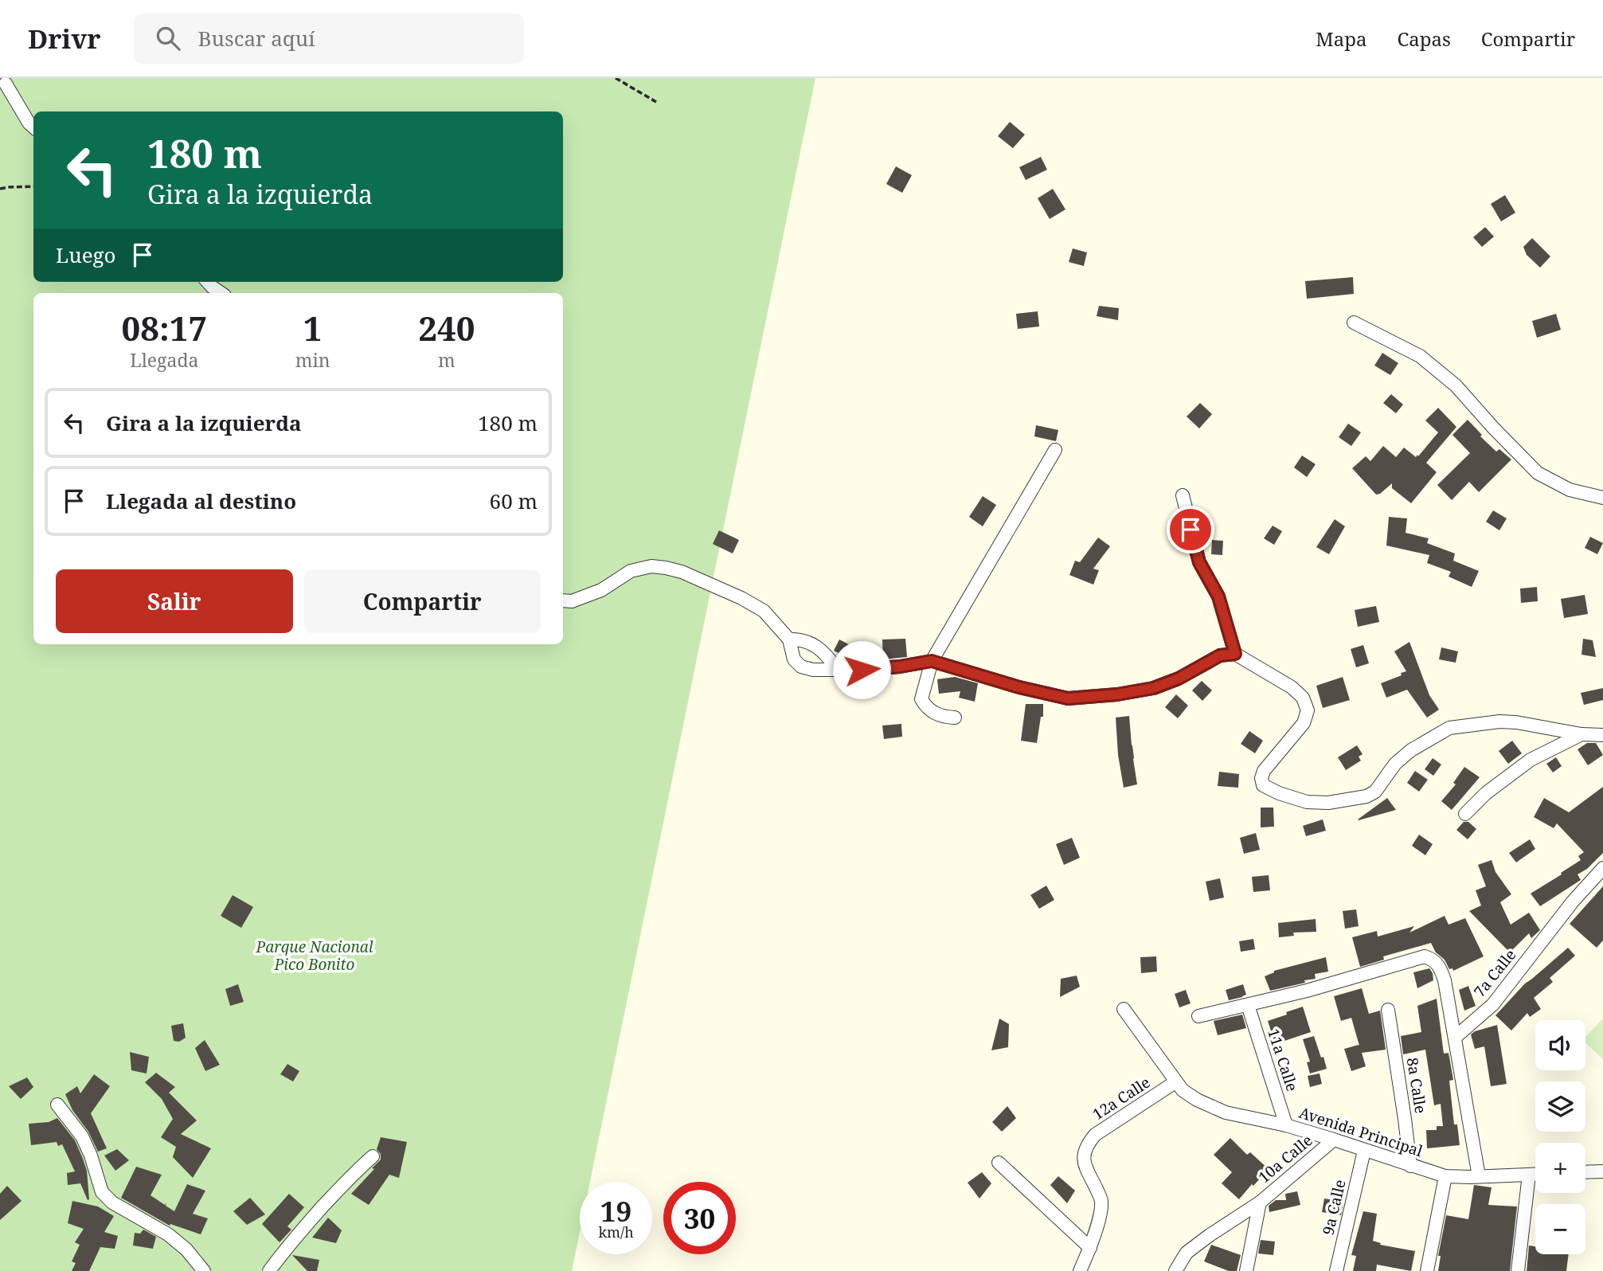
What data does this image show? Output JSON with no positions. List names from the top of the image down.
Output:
{
  "streets": {
    "street": [
      "7a Calle",
      "11a Calle",
      "8a Calle",
      "12a Calle",
      "Avenida Principal",
      "10a Calle",
      "9a Calle"
    ]
  },
  "crossings": [
    ["11a Calle", "Avenida Principal"],
    ["8a Calle", "Avenida Principal"],
    ["12a Calle", "Avenida Principal"],
    ["Avenida Principal", "10a Calle"],
    ["Avenida Principal", "9a Calle"]
  ],
  "parks": ["Parque Nacional Pico Bonito"],
  "page": {
    "header": "Drivr",
    "search": "Buscar aquí",
    "nav": ["Mapa", "Capas", "Compartir"],
    "turn": ["180 m", "Gira a la izquierda"],
    "then": "Luego",
    "eta": [
      "08:17",
      "Llegada",
      "1",
      "min",
      "240",
      "m"
    ],
    "list": [
      {
        "name": "Gira a la izquierda",
        "value": "180 m"
      },
      {
        "name": "Llegada al destino",
        "value": "60 m"
      }
    ],
    "buttons": ["Salir", "Compartir"],
    "map_buttons": ["+", "−"],
    "speed": "19 km/h",
    "limit": "30"
  }
}
